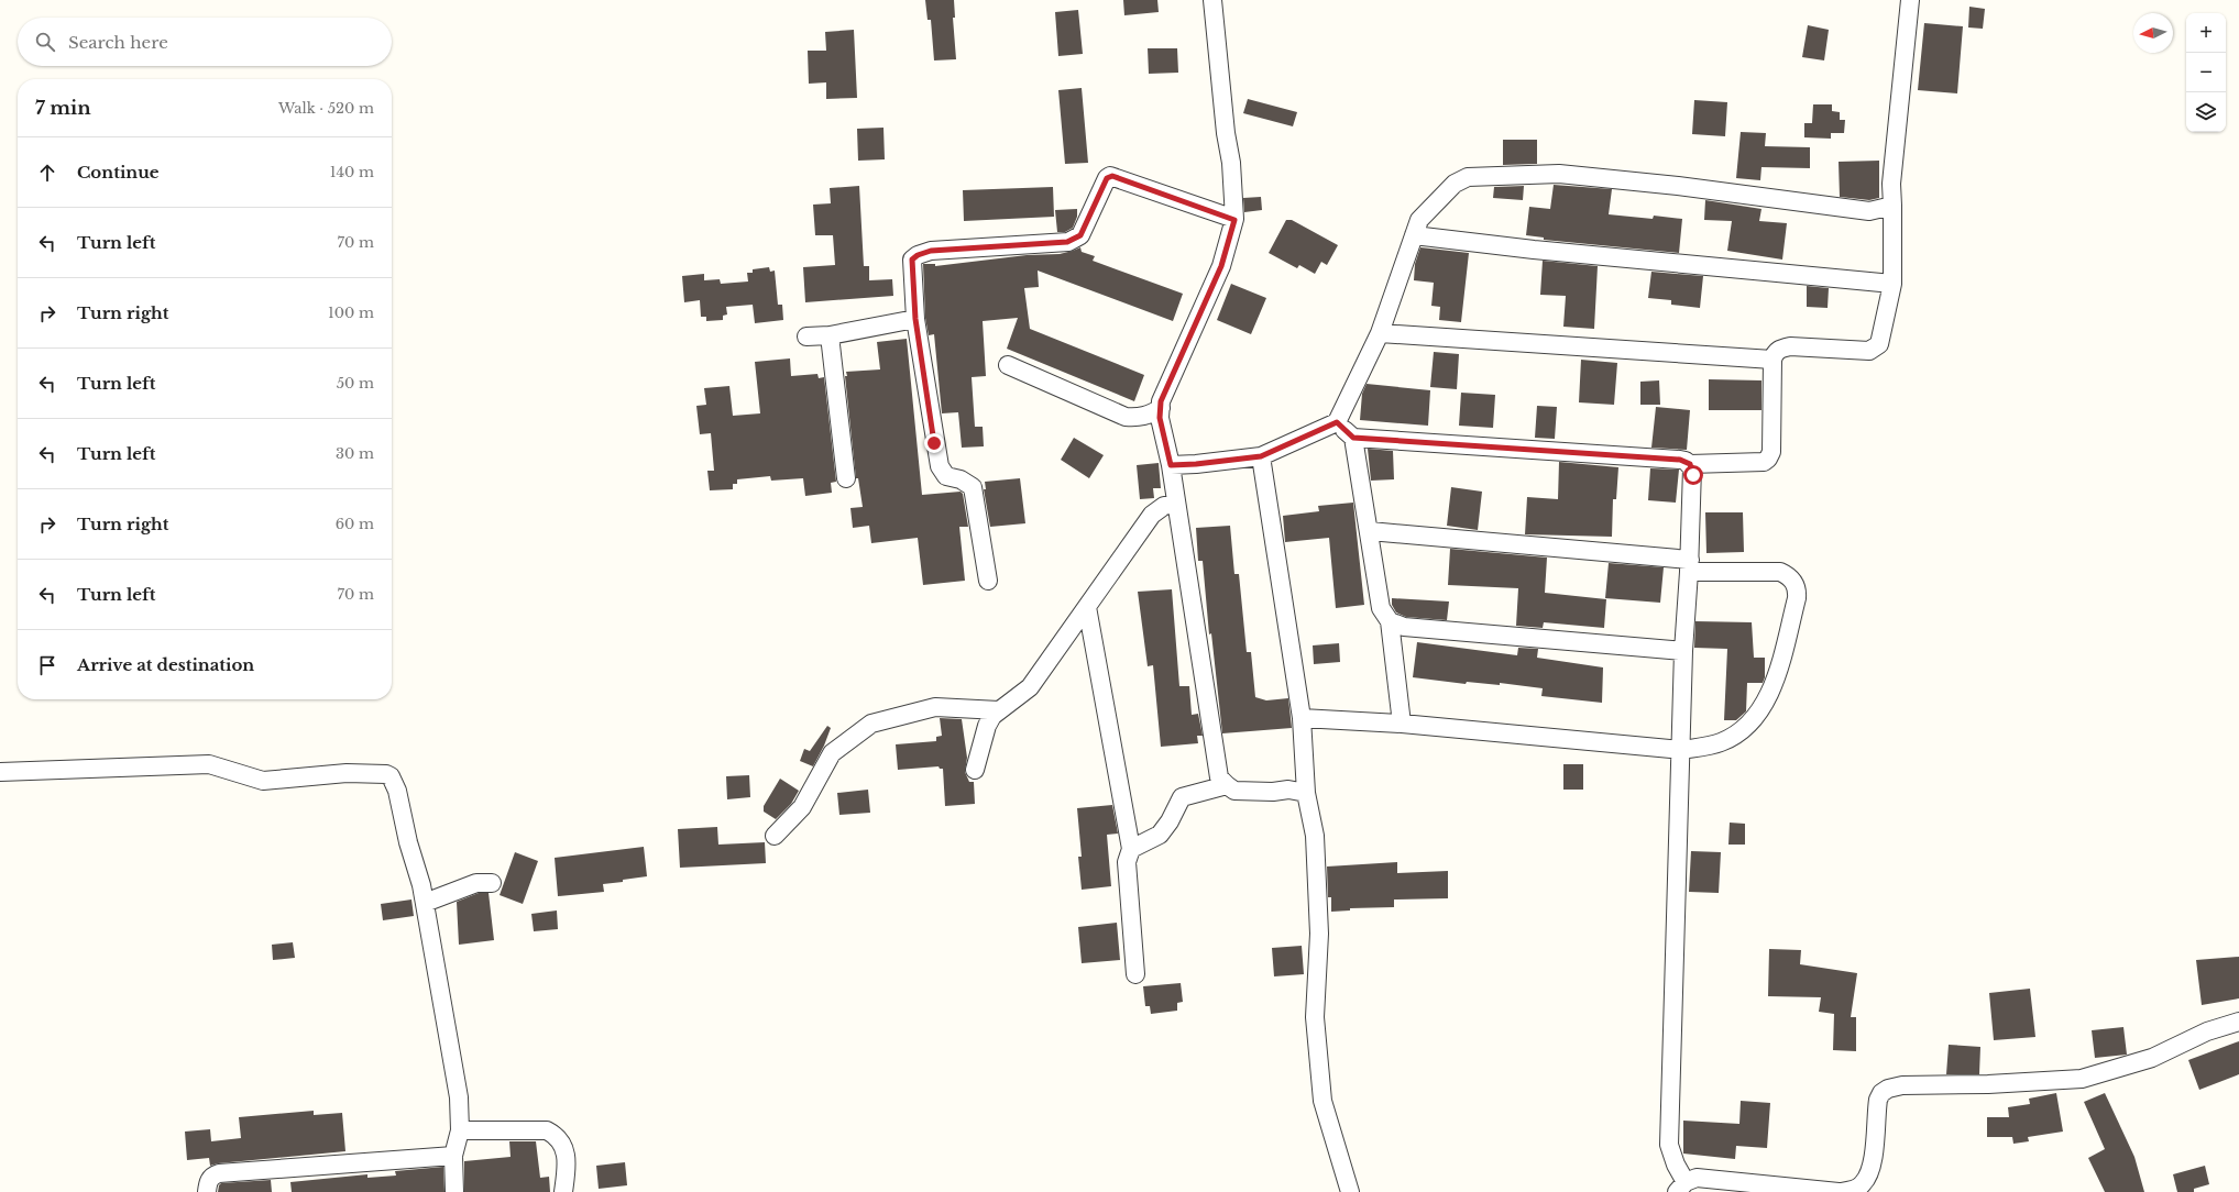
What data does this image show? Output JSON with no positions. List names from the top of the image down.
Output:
{
  "north": "left",
  "page": {
    "map_buttons": ["+", "−"],
    "search": "Search here",
    "heading": ["7 min", "Walk · 520 m"],
    "list": [
      ["Continue", "140 m"],
      ["Turn left", "70 m"],
      ["Turn right", "100 m"],
      ["Turn left", "50 m"],
      ["Turn left", "30 m"],
      ["Turn right", "60 m"],
      ["Turn left", "70 m"],
      "Arrive at destination"
    ]
  }
}
